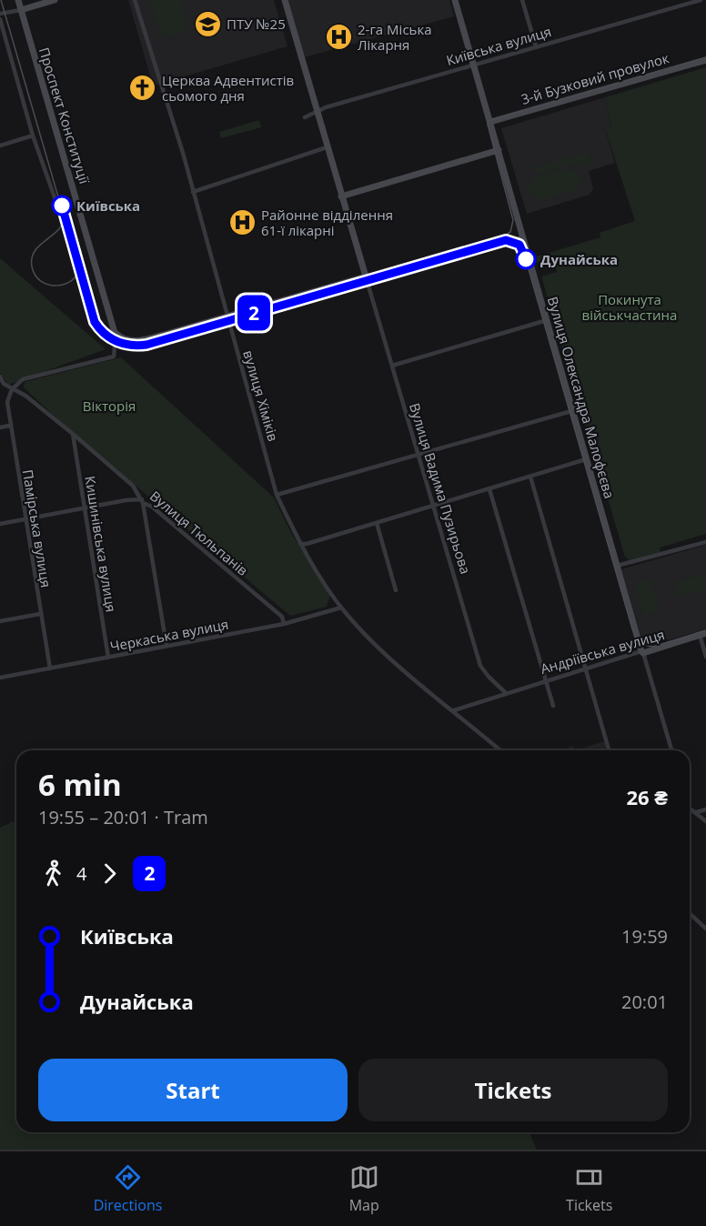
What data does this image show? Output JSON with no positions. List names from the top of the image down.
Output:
{
  "streets": {
    "street": [
      "Київська вулиця",
      "3-й Бузковий провулок",
      "Проспект Конституції",
      "вулиця Хіміків",
      "Вулиця Олександра Малофєєва",
      "Вулиця Вадима Пузирьова",
      "Памірська вулиця",
      "Вулиця Тюльпанів",
      "Кишинівська вулиця",
      "Черкаська вулиця",
      "Андріївська вулиця"
    ]
  },
  "crossings": [
    ["Київська вулиця", "Вулиця Вадима Пузирьова"],
    ["вулиця Хіміків", "Черкаська вулиця"],
    ["вулиця Хіміків", "Андріївська вулиця"],
    ["Вулиця Олександра Малофєєва", "Андріївська вулиця"],
    ["Вулиця Вадима Пузирьова", "Андріївська вулиця"],
    ["Памірська вулиця", "Вулиця Тюльпанів"],
    ["Памірська вулиця", "Черкаська вулиця"],
    ["Вулиця Тюльпанів", "Кишинівська вулиця"],
    ["Вулиця Тюльпанів", "Черкаська вулиця"],
    ["Кишинівська вулиця", "Черкаська вулиця"]
  ],
  "parks": ["Покинута військчастина", "Вікторія"],
  "places": {
    "school or university": ["ПТУ №25"],
    "hospital": ["2-га Міська Лікарня", "Районне відділення 61-ї лікарні"],
    "church": ["Церква Адвентистів сьомого дня"],
    "other": ["Київська", "Дунайська"]
  },
  "lines": ["tram line 2"],
  "page": {
    "on_map": "2",
    "heading": ["6 min", "19:55 – 20:01 · Tram", "26 ₴"],
    "legs": ["4", "2"],
    "list": [
      {
        "name": "Київська",
        "value": "19:59"
      },
      {
        "name": "Дунайська",
        "value": "20:01"
      }
    ],
    "buttons": ["Start", "Tickets"],
    "tabs": ["Directions", "Map", "Tickets"]
  }
}
